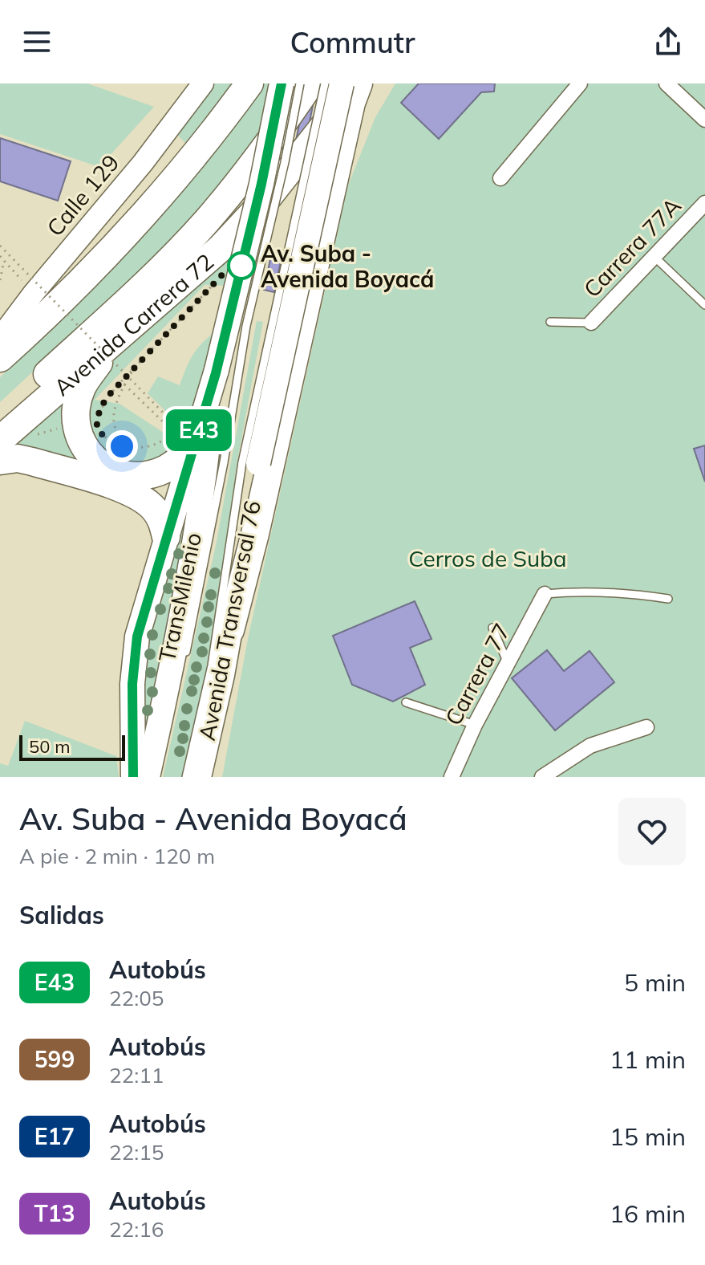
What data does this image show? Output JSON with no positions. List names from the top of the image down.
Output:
{
  "streets": {
    "highway": ["Avenida Carrera 72"],
    "main road": ["Calle 129", "Avenida Transversal 76"],
    "street": ["Carrera 77A", "Carrera 77"],
    "lane": ["TransMilenio"]
  },
  "crossings": [
    ["TransMilenio", "Avenida Transversal 76"]
  ],
  "parks": ["Cerros de Suba"],
  "places": ["Av. Suba - Avenida Boyacá"],
  "lines": ["bus line E43"],
  "scale_bar": "50 m",
  "page": {
    "header": "Commutr",
    "on_map": "E43",
    "scale": "50 m",
    "heading": [
      ["Av. Suba - Avenida Boyacá", "A pie · 2 min · 120 m"],
      "Salidas"
    ],
    "list": [
      {
        "mark": "E43",
        "name": "Autobús",
        "note": "22:05",
        "value": "5 min"
      },
      {
        "mark": "599",
        "name": "Autobús",
        "note": "22:11",
        "value": "11 min"
      },
      {
        "mark": "E17",
        "name": "Autobús",
        "note": "22:15",
        "value": "15 min"
      },
      {
        "mark": "T13",
        "name": "Autobús",
        "note": "22:16",
        "value": "16 min"
      }
    ]
  }
}
